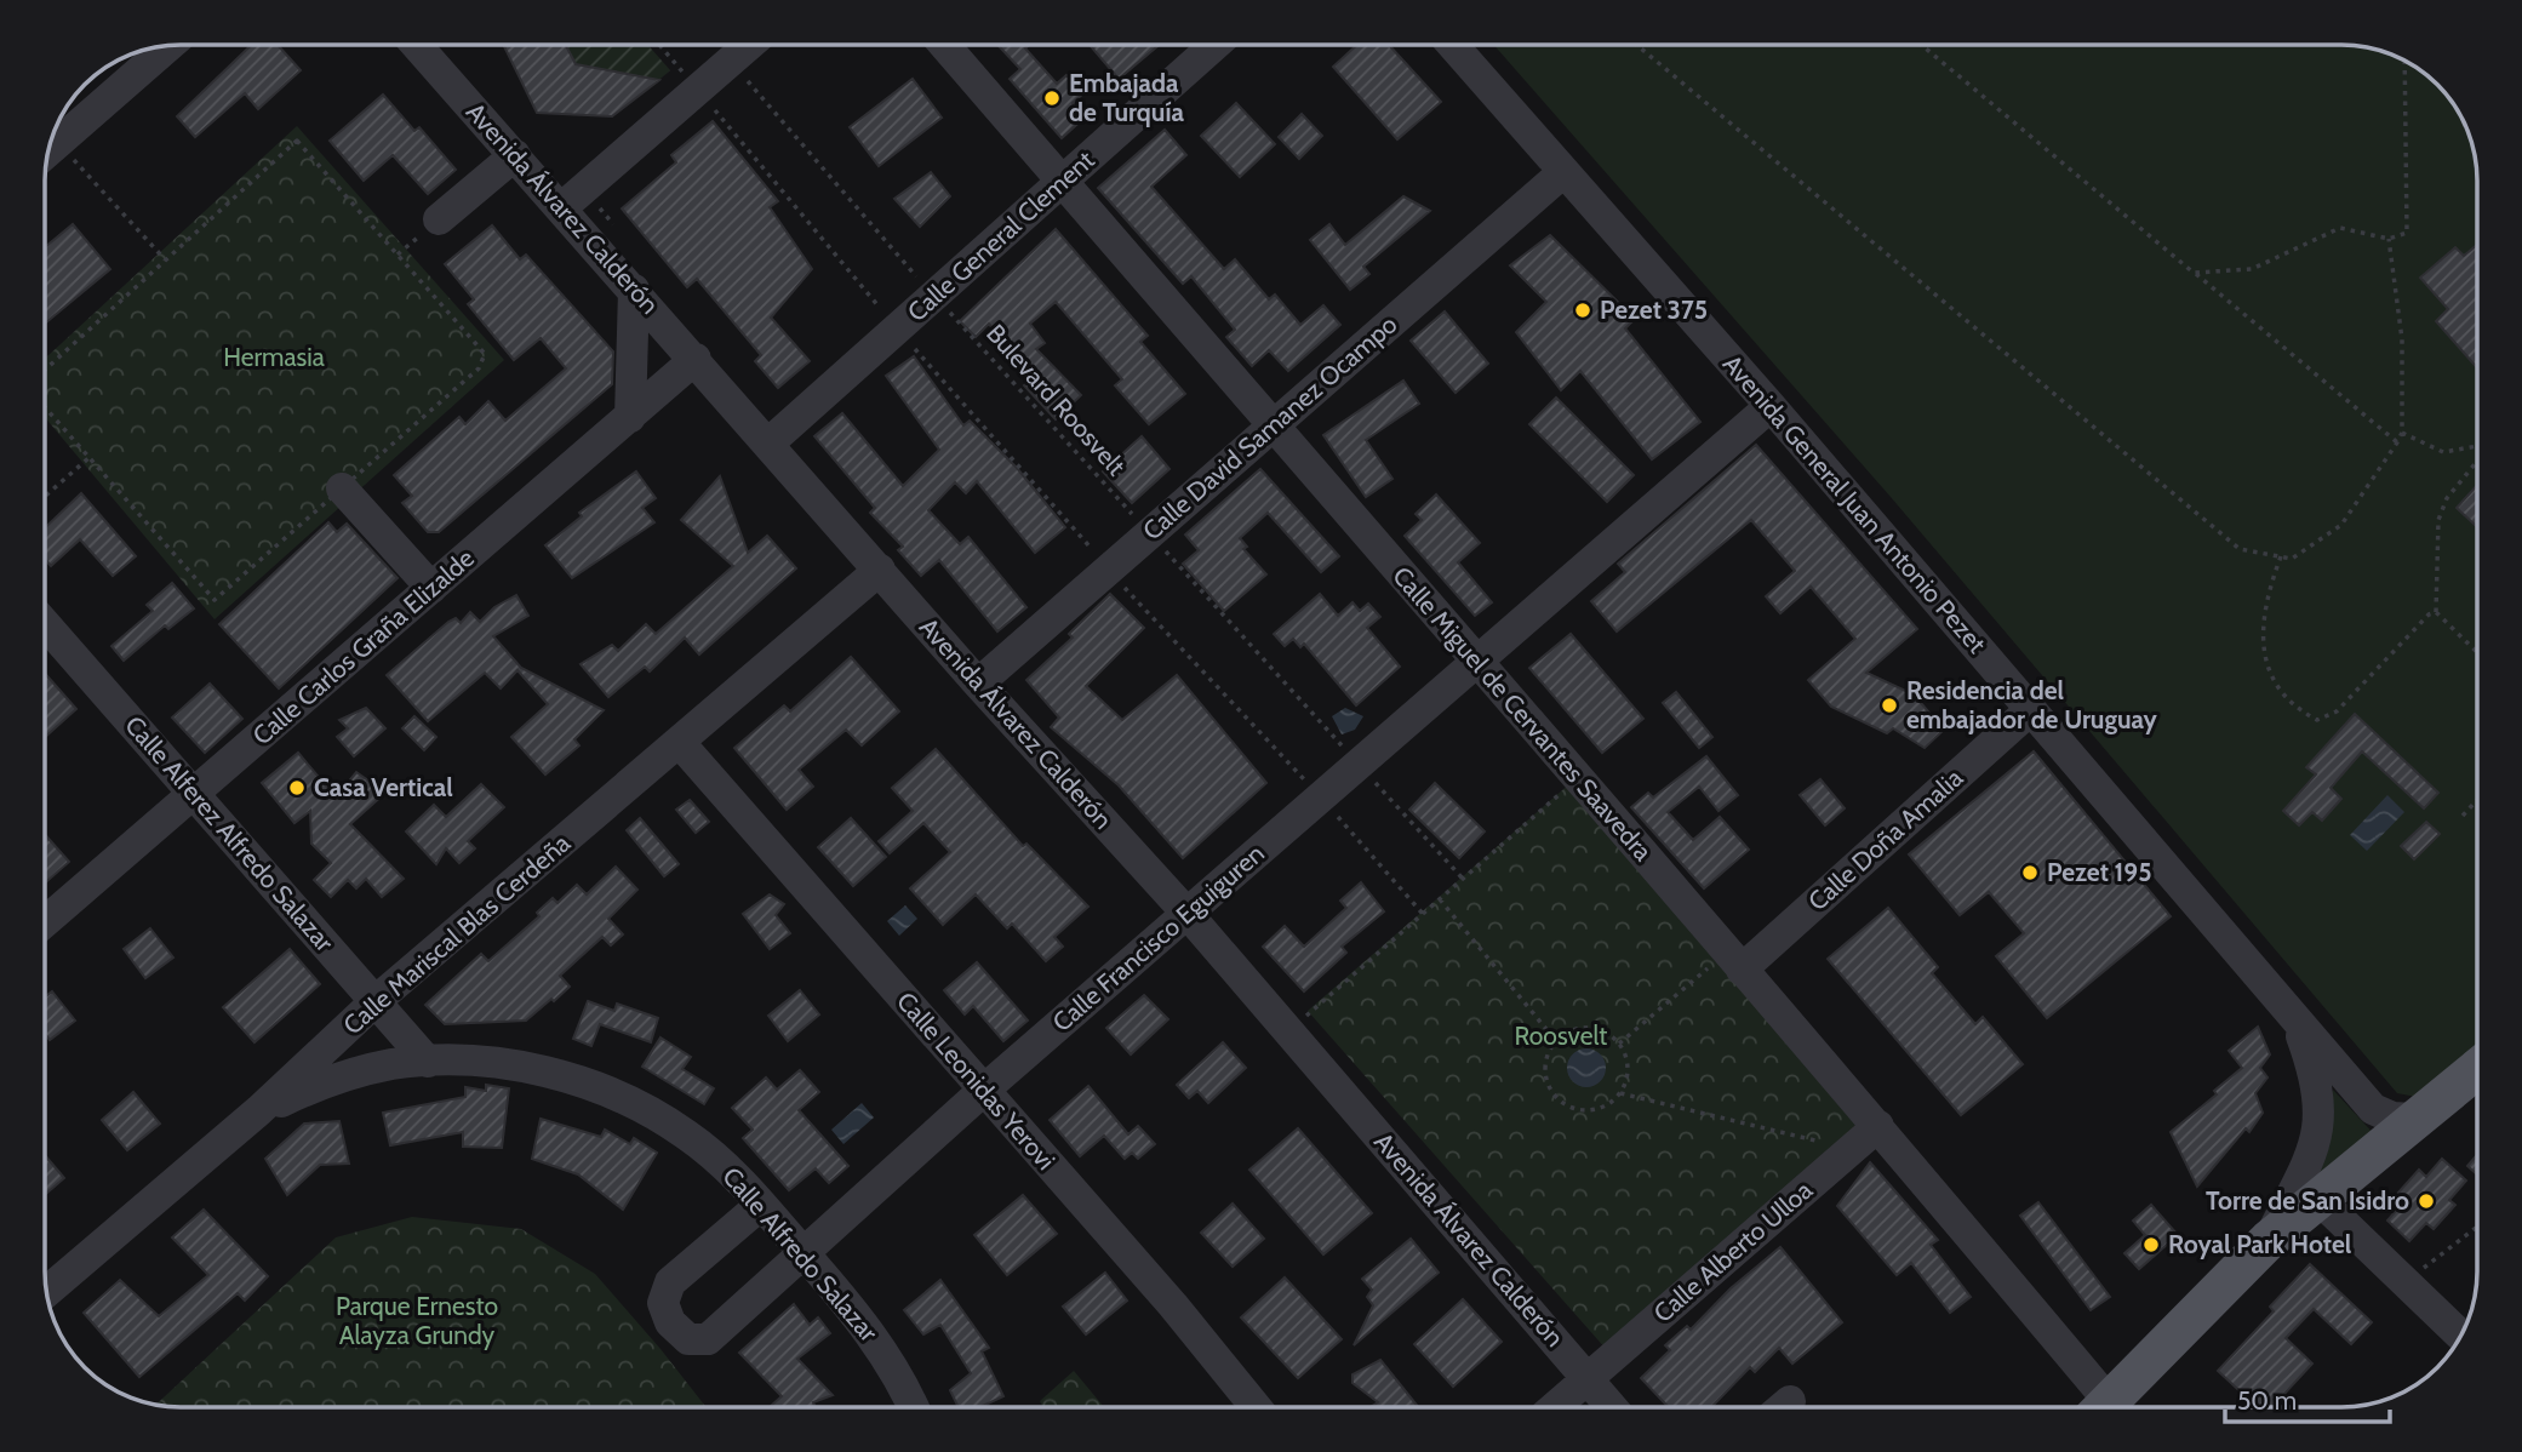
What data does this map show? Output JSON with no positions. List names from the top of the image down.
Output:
{
  "streets": {
    "street": [
      "Avenida Álvarez Calderón",
      "Calle General Clement",
      "Calle David Samanez Ocampo",
      "Avenida General Juan Antonio Pezet",
      "Calle Carlos Graña Elizalde",
      "Calle Miguel de Cervantes Saavedra",
      "Calle Alferez Alfredo Salazar",
      "Calle Doña Amalia",
      "Calle Mariscal Blas Cerdeña",
      "Calle Francisco Eguiguren",
      "Calle Leonidas Yerovi",
      "Calle Alberto Ulloa",
      "Calle Alfredo Salazar"
    ],
    "path": ["Bulevard Roosvelt"]
  },
  "crossings": [
    ["Avenida Álvarez Calderón", "Calle General Clement"],
    ["Avenida Álvarez Calderón", "Calle David Samanez Ocampo"],
    ["Avenida Álvarez Calderón", "Calle Carlos Graña Elizalde"],
    ["Avenida Álvarez Calderón", "Calle Mariscal Blas Cerdeña"],
    ["Avenida Álvarez Calderón", "Calle Francisco Eguiguren"],
    ["Avenida Álvarez Calderón", "Calle Alberto Ulloa"],
    ["Calle General Clement", "Calle Miguel de Cervantes Saavedra"],
    ["Calle David Samanez Ocampo", "Avenida General Juan Antonio Pezet"],
    ["Calle David Samanez Ocampo", "Calle Miguel de Cervantes Saavedra"],
    ["Avenida General Juan Antonio Pezet", "Calle Doña Amalia"],
    ["Avenida General Juan Antonio Pezet", "Calle Francisco Eguiguren"],
    ["Calle Carlos Graña Elizalde", "Calle Alferez Alfredo Salazar"],
    ["Calle Miguel de Cervantes Saavedra", "Calle Doña Amalia"],
    ["Calle Miguel de Cervantes Saavedra", "Calle Francisco Eguiguren"],
    ["Calle Miguel de Cervantes Saavedra", "Calle Alberto Ulloa"],
    ["Calle Alferez Alfredo Salazar", "Calle Mariscal Blas Cerdeña"],
    ["Calle Alferez Alfredo Salazar", "Calle Alfredo Salazar"],
    ["Calle Mariscal Blas Cerdeña", "Calle Leonidas Yerovi"],
    ["Calle Mariscal Blas Cerdeña", "Calle Alfredo Salazar"],
    ["Calle Francisco Eguiguren", "Calle Leonidas Yerovi"],
    ["Calle Francisco Eguiguren", "Calle Alfredo Salazar"]
  ],
  "parks": ["Hermasia", "Roosvelt", "Parque Ernesto Alayza Grundy"],
  "places": [
    "Embajada de Turquía",
    "Pezet 375",
    "Residencia del embajador de Uruguay",
    "Casa Vertical",
    "Pezet 195",
    "Torre de San Isidro",
    "Royal Park Hotel"
  ],
  "scale_bar": "50 m"
}
